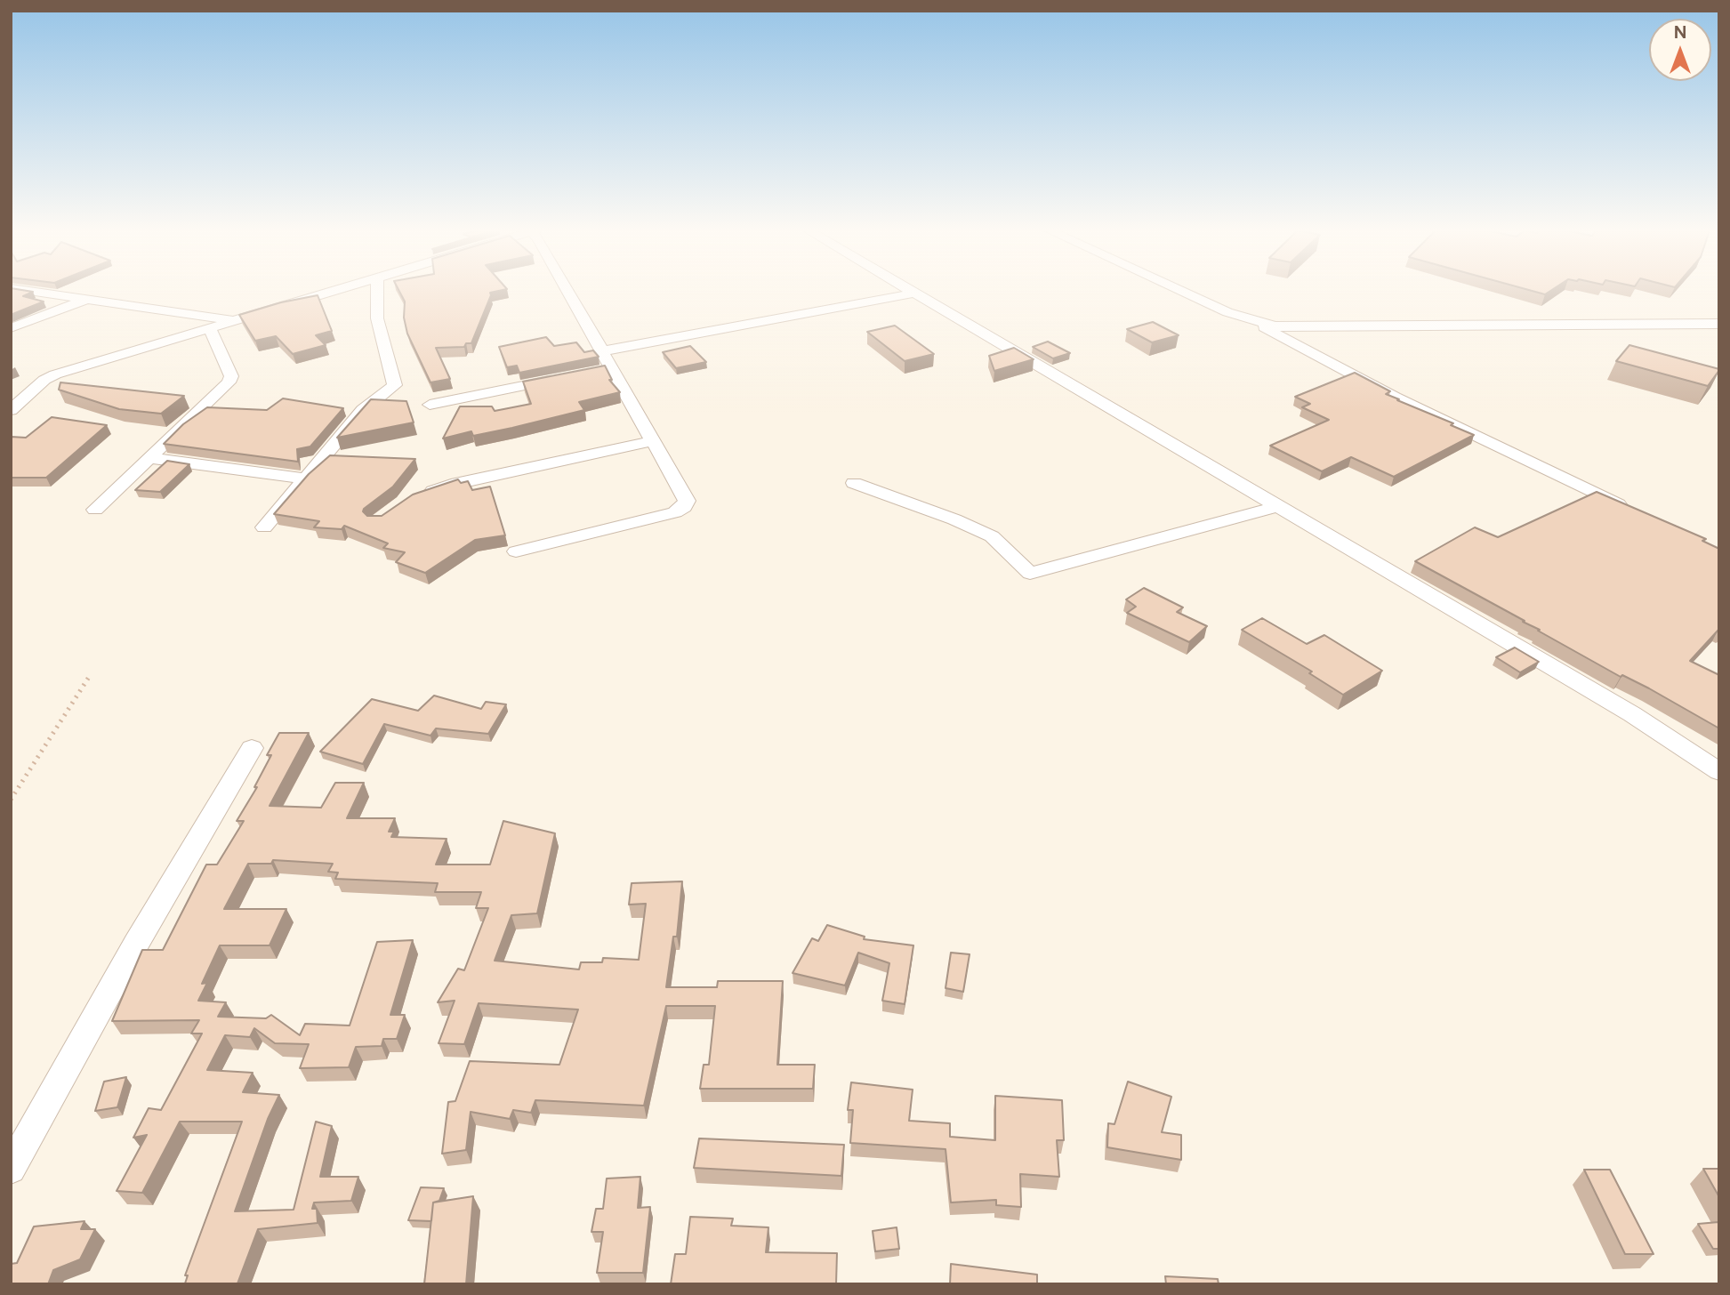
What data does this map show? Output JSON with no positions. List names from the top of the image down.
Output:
{
  "north": "top"
}
